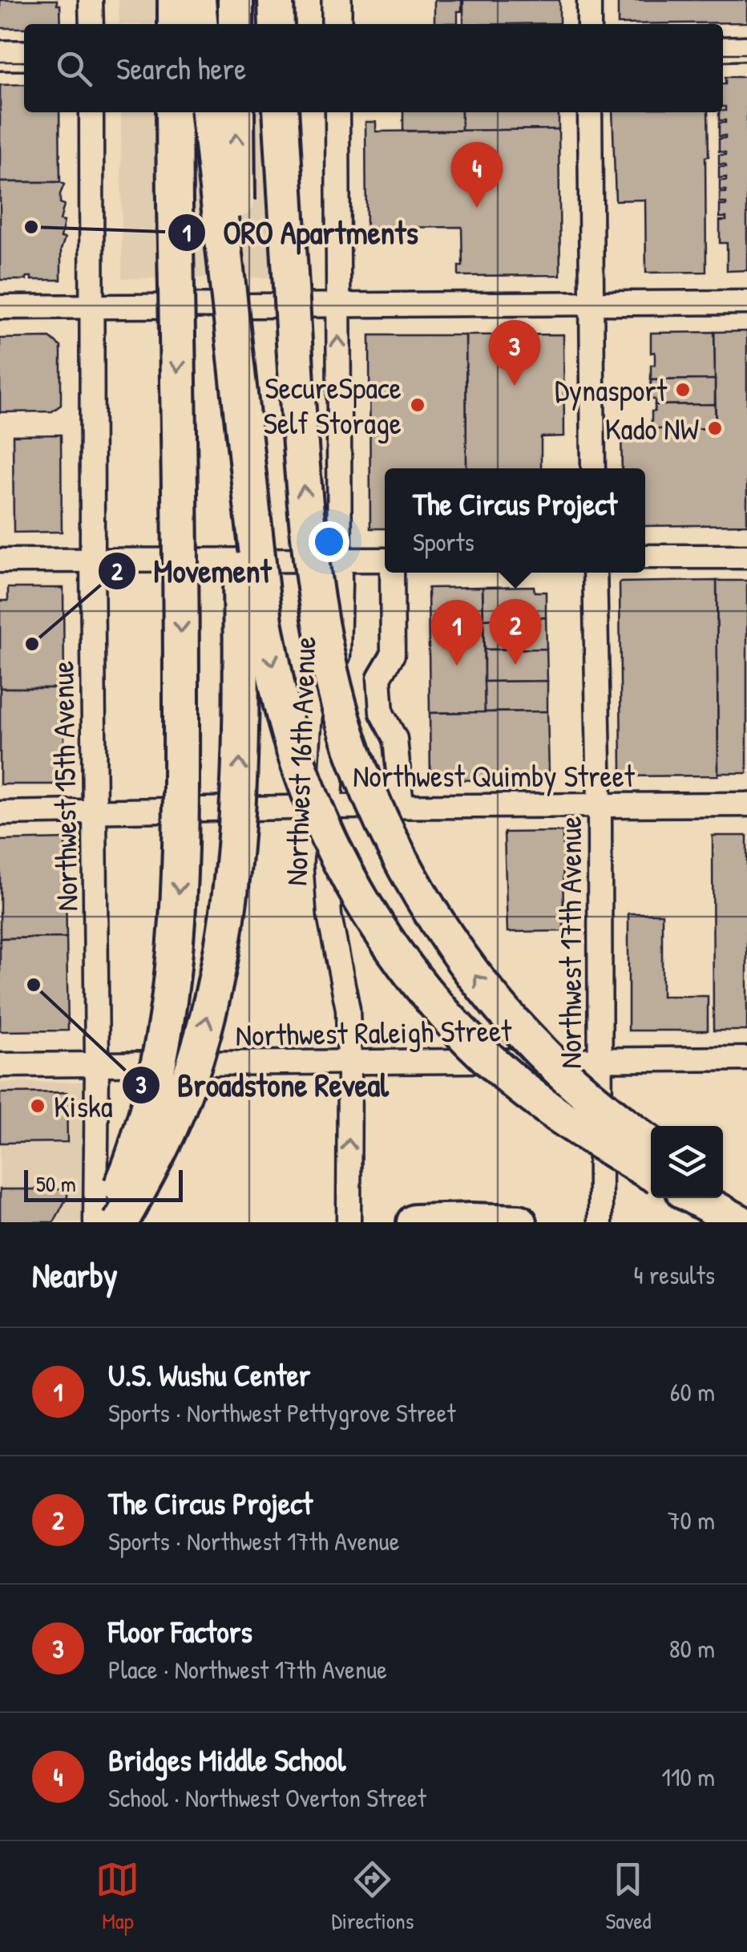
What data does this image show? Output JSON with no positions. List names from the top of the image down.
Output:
{
  "streets": {
    "street": [
      "Northwest 16th Avenue",
      "Northwest Quimby Street",
      "Northwest 15th Avenue",
      "Northwest 17th Avenue",
      "Northwest Raleigh Street"
    ]
  },
  "crossings": [
    ["Northwest 16th Avenue", "Northwest Quimby Street"],
    ["Northwest 16th Avenue", "Northwest Raleigh Street"],
    ["Northwest Quimby Street", "Northwest 15th Avenue"],
    ["Northwest Quimby Street", "Northwest 17th Avenue"],
    ["Northwest 15th Avenue", "Northwest Raleigh Street"],
    ["Northwest 17th Avenue", "Northwest Raleigh Street"]
  ],
  "one_way": ["Northwest 16th Avenue"],
  "places": [
    "ORO Apartments",
    "Dynasport",
    "SecureSpace Self Storage",
    "Kado NW",
    "Movement",
    "Broadstone Reveal",
    "Kiska"
  ],
  "scale_bar": "50 m",
  "page": {
    "search": "Search here",
    "pins": [
      "4",
      "3",
      "2",
      "1"
    ],
    "popup": ["The Circus Project", "Sports"],
    "scale": "50 m",
    "heading": ["Nearby", "4 results"],
    "list": [
      {
        "mark": "1",
        "name": "U.S. Wushu Center",
        "note": "Sports · Northwest Pettygrove Street",
        "value": "60 m"
      },
      {
        "mark": "2",
        "name": "The Circus Project",
        "note": "Sports · Northwest 17th Avenue",
        "value": "70 m"
      },
      {
        "mark": "3",
        "name": "Floor Factors",
        "note": "Place · Northwest 17th Avenue",
        "value": "80 m"
      },
      {
        "mark": "4",
        "name": "Bridges Middle School",
        "note": "School · Northwest Overton Street",
        "value": "110 m"
      }
    ],
    "nav": ["Map", "Directions", "Saved"]
  }
}
